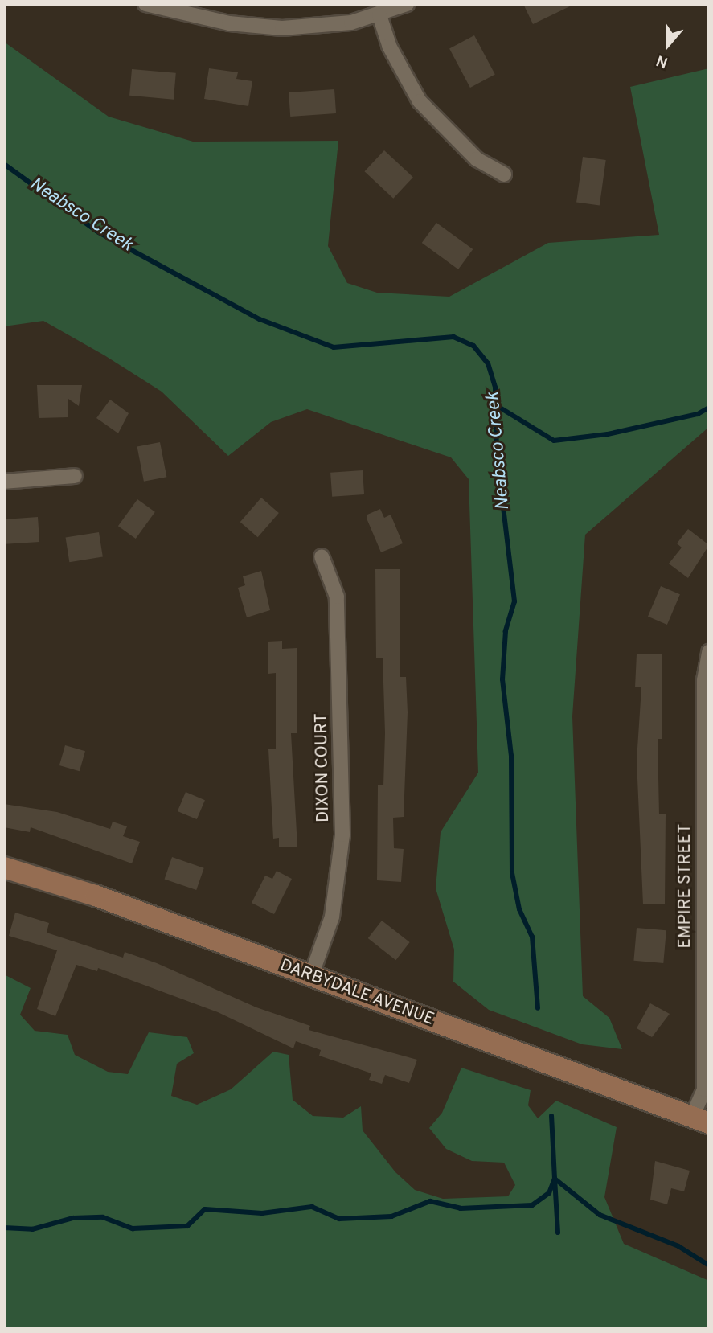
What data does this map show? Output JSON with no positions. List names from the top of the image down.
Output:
{
  "streets": {
    "street": ["DIXON COURT", "EMPIRE STREET", "DARBYDALE AVENUE"]
  },
  "crossings": [
    ["DIXON COURT", "DARBYDALE AVENUE"],
    ["EMPIRE STREET", "DARBYDALE AVENUE"]
  ],
  "water": ["Neabsco Creek"],
  "north": "bottom"
}
